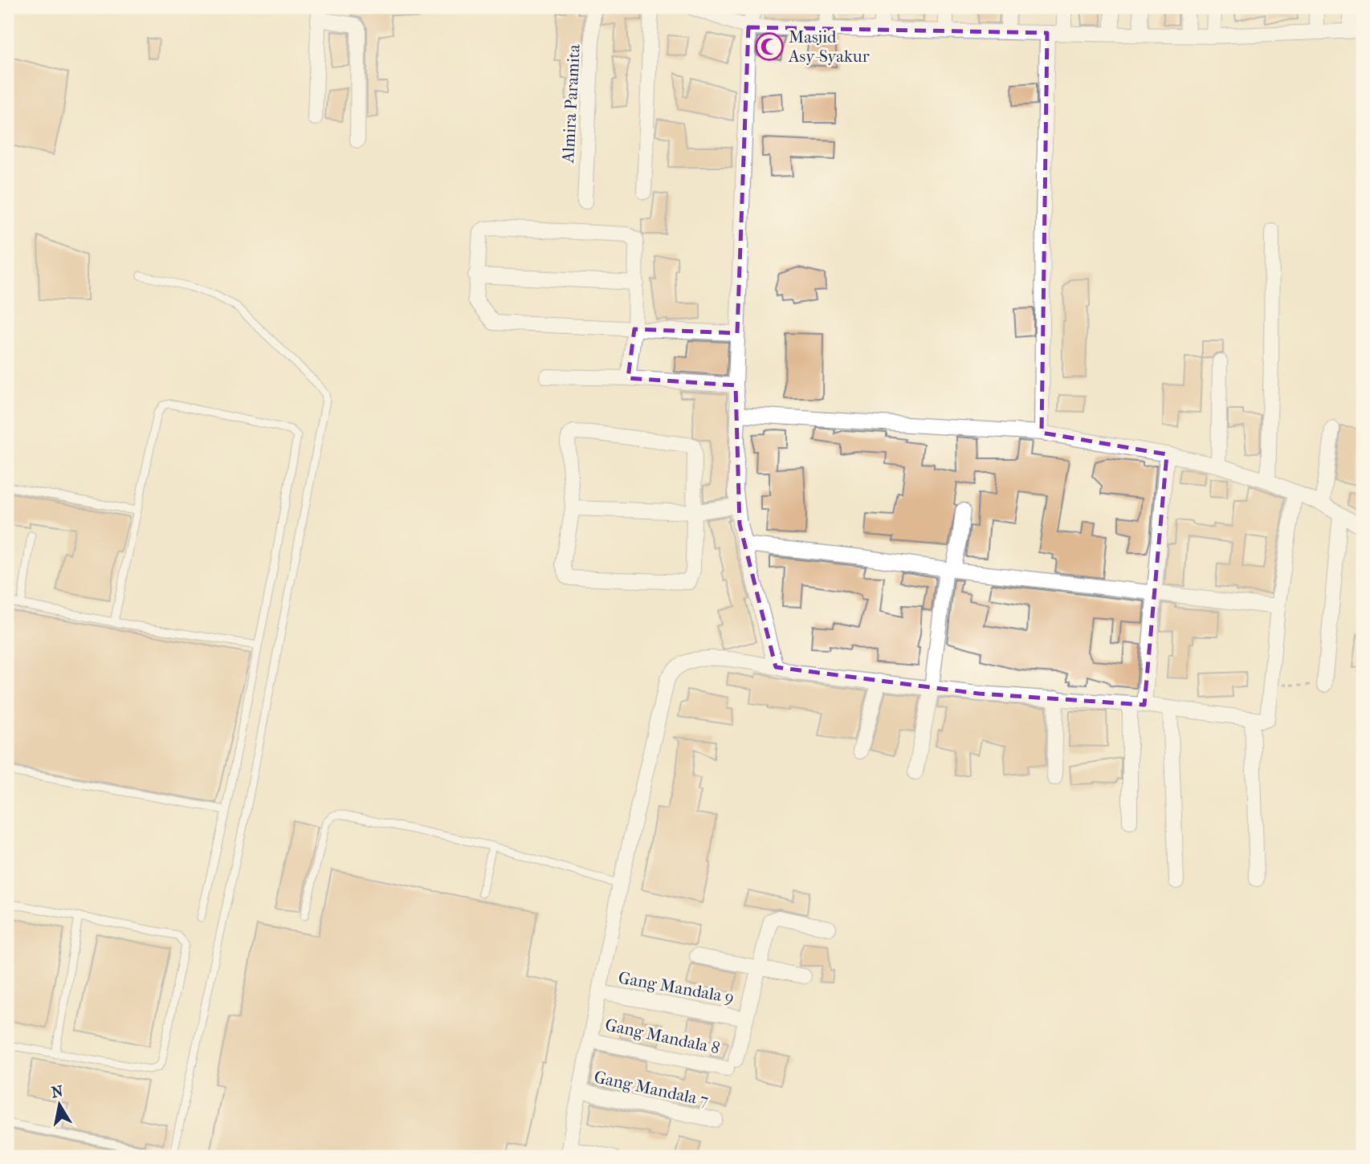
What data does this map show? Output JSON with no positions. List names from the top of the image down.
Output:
{
  "streets": {
    "street": [
      "Almira Paramita",
      "Gang Mandala 9",
      "Gang Mandala 8",
      "Gang Mandala 7"
    ]
  },
  "crossings": [
    ["Gang Mandala 9", "Gang Mandala 8"]
  ],
  "places": {
    "mosque": ["Masjid Asy-Syakur"]
  },
  "north": "top"
}
